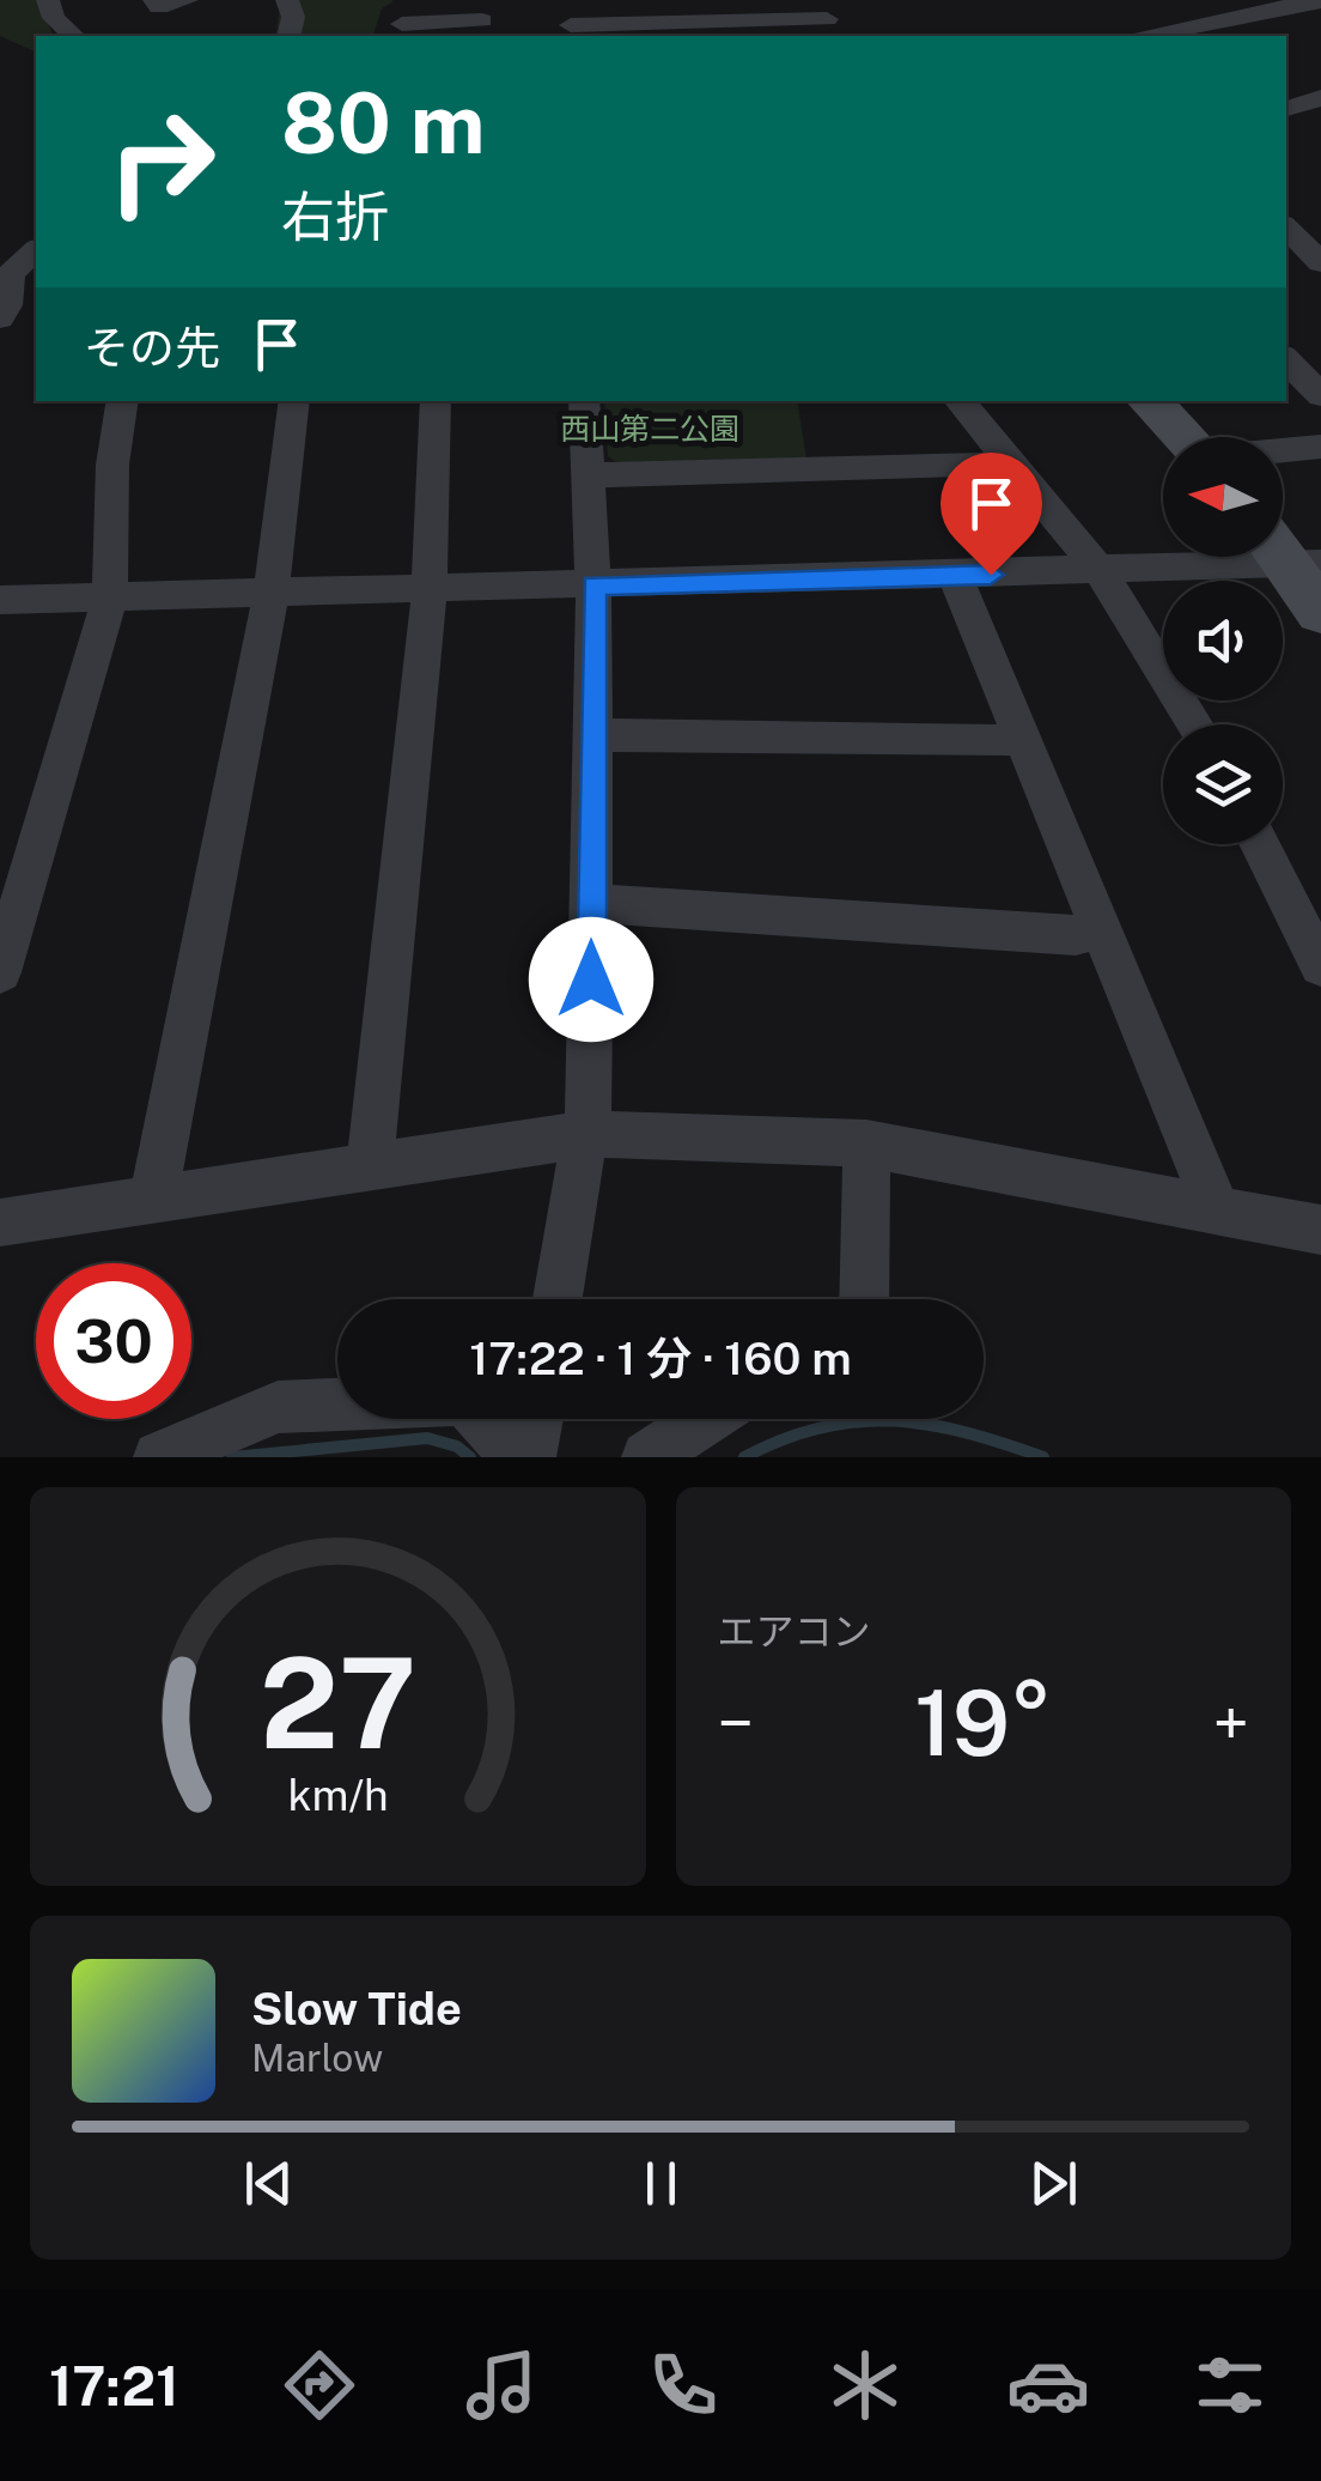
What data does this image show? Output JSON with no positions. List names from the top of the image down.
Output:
{
  "parks": ["西山第二公園"],
  "north": "left",
  "page": {
    "turn": ["80 m", "右折"],
    "then": "その先",
    "limit": "30",
    "trip": "17:22 · 1 分 · 160 m",
    "tile": "エアコン",
    "heat": ["−", "19°", "+"],
    "song": ["Slow Tide", "Marlow"],
    "tabs": "17:21",
    "gauge": ["27", "km/h"]
  }
}
